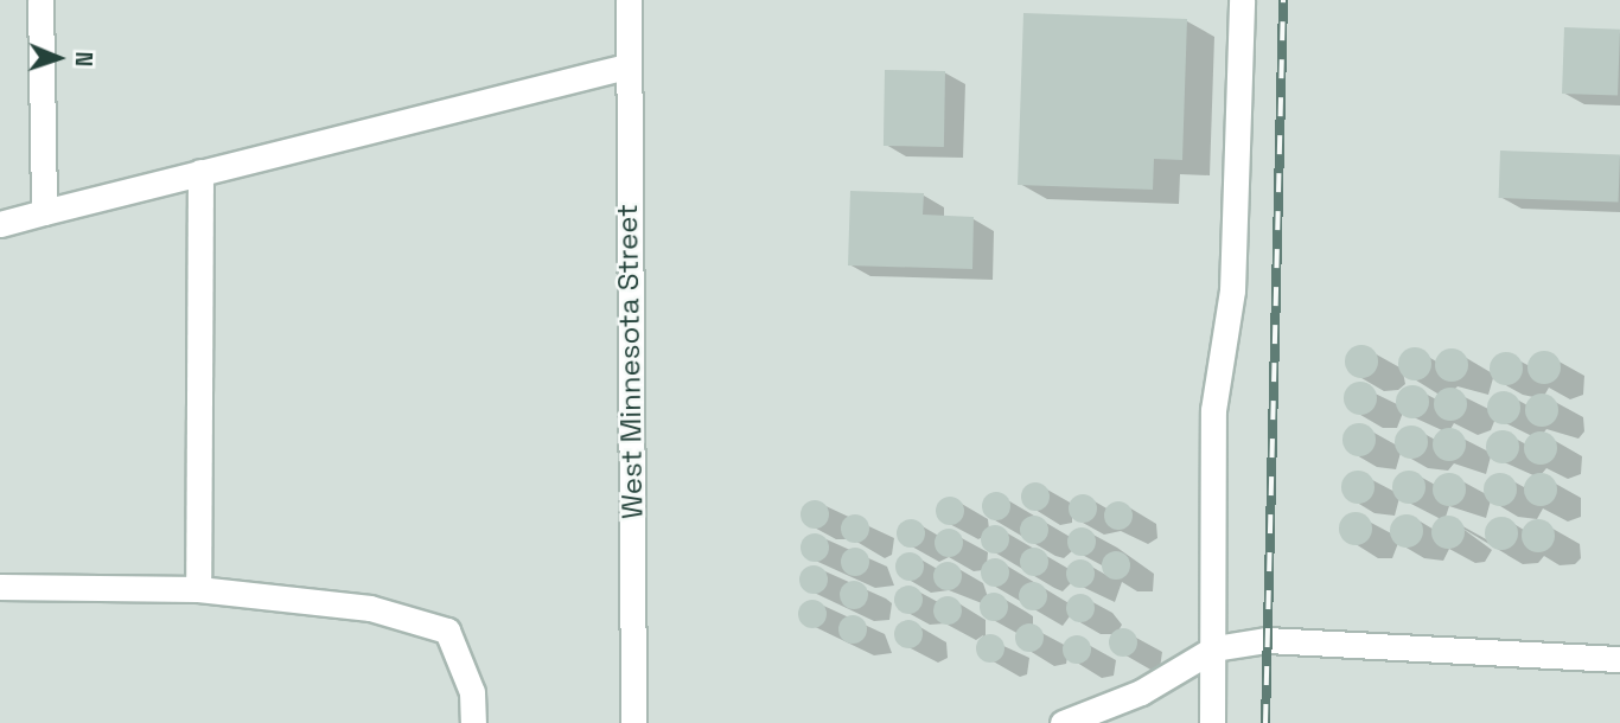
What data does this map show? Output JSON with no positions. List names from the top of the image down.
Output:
{
  "streets": {
    "street": ["West Minnesota Street"]
  },
  "north": "right"
}
